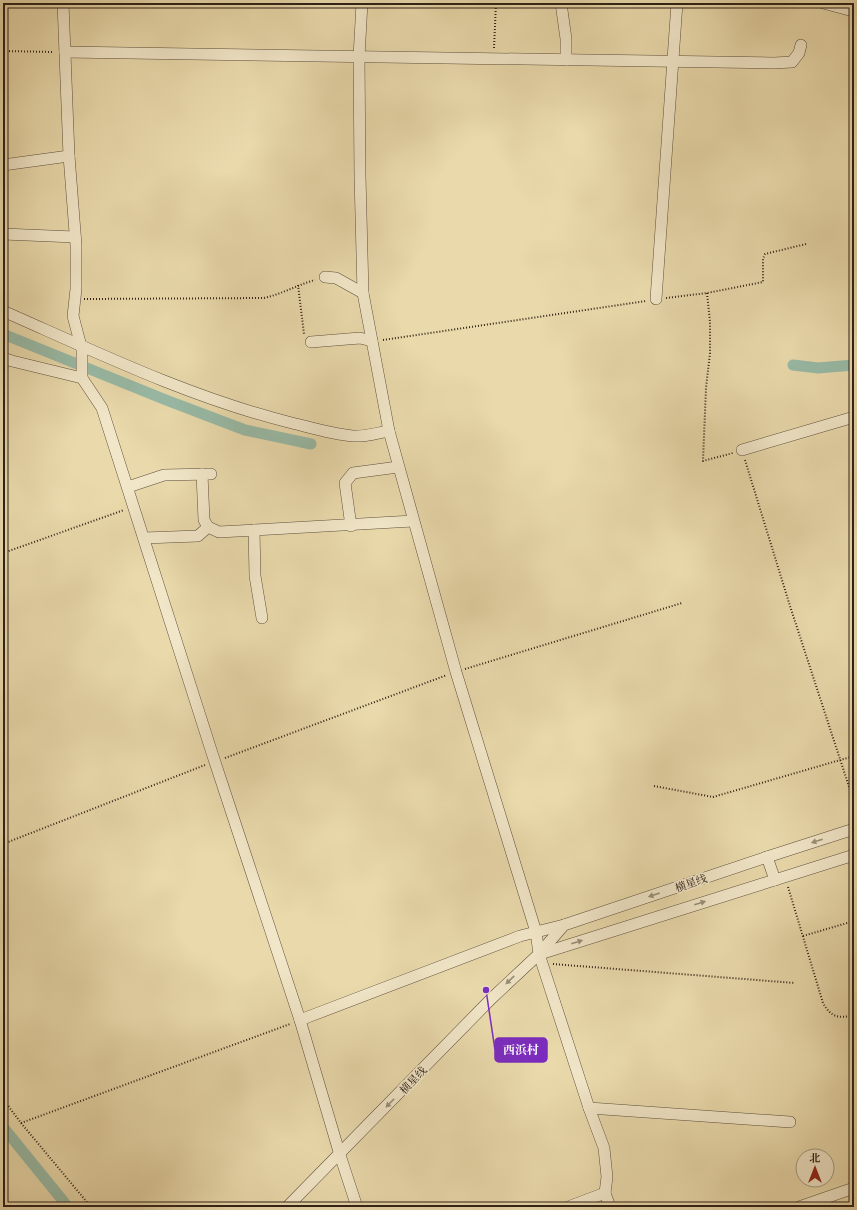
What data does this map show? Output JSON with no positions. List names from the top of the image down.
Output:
{
  "streets": {
    "street": ["横星线"]
  },
  "places": ["西浜村"],
  "north": "top"
}
